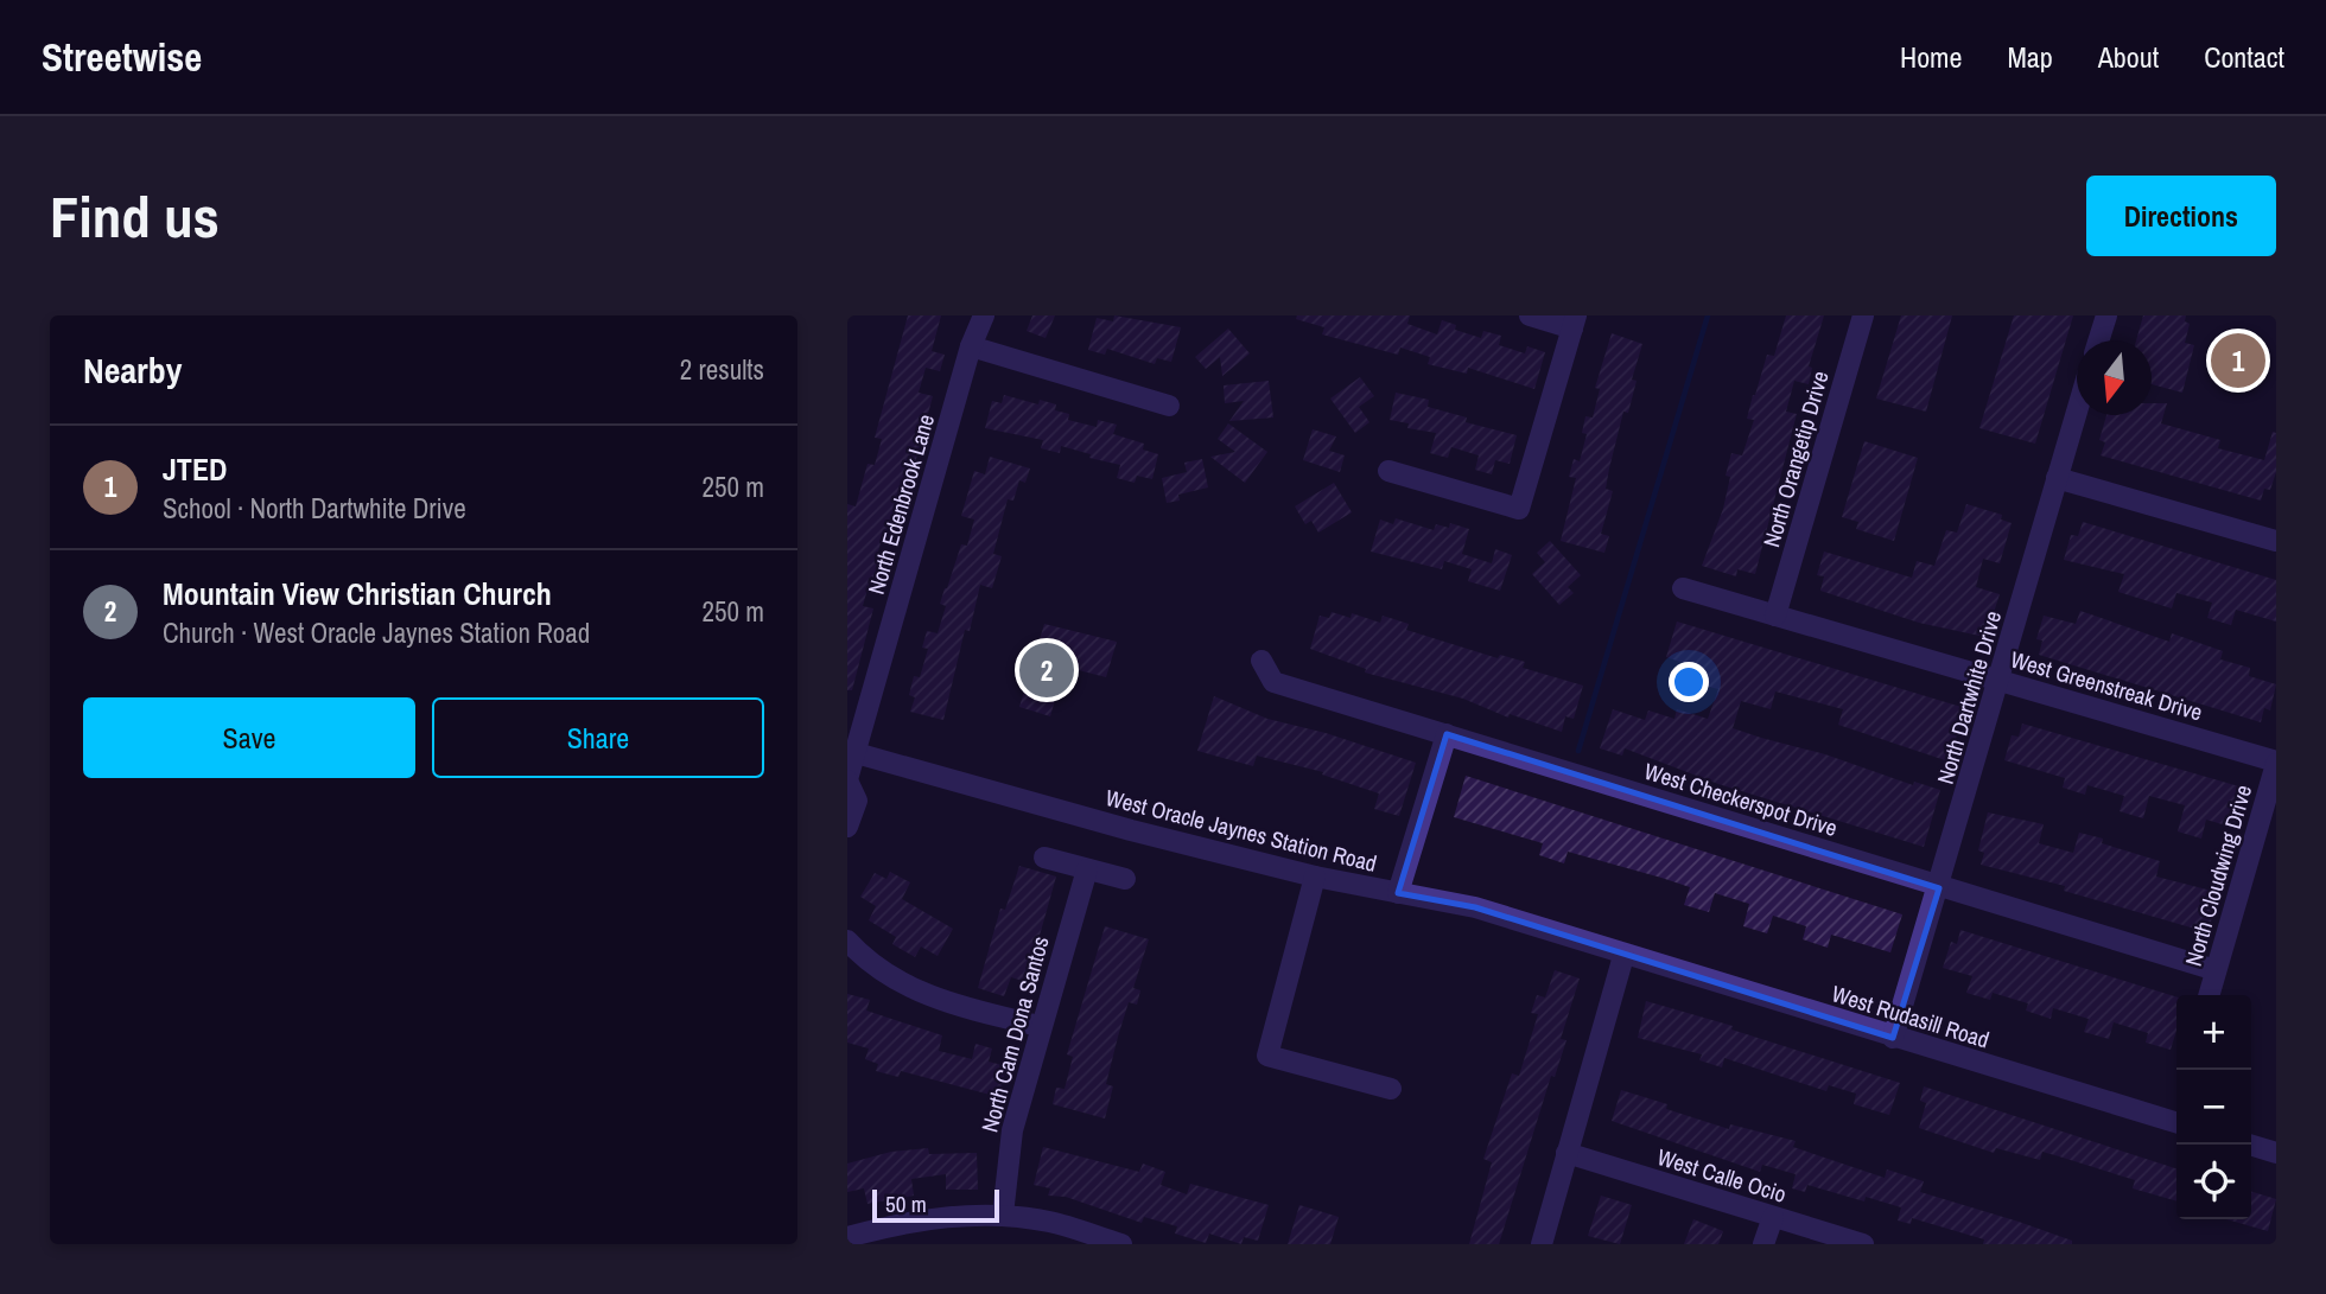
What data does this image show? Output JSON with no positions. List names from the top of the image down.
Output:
{
  "streets": {
    "street": [
      "North Orangetip Drive",
      "North Edenbrook Lane",
      "West Greenstreak Drive",
      "North Dartwhite Drive",
      "West Checkerspot Drive",
      "West Oracle Jaynes Station Road",
      "North Cloudwing Drive",
      "West Rudasill Road",
      "North Cam Dona Santos",
      "West Calle Ocio"
    ]
  },
  "crossings": [
    ["North Orangetip Drive", "West Greenstreak Drive"],
    ["North Edenbrook Lane", "West Oracle Jaynes Station Road"],
    ["West Greenstreak Drive", "North Dartwhite Drive"],
    ["West Greenstreak Drive", "North Cloudwing Drive"],
    ["North Dartwhite Drive", "West Checkerspot Drive"],
    ["North Dartwhite Drive", "West Rudasill Road"],
    ["West Checkerspot Drive", "North Cloudwing Drive"],
    ["West Oracle Jaynes Station Road", "West Rudasill Road"]
  ],
  "scale_bar": "50 m",
  "north": "bottom",
  "page": {
    "header": "Streetwise",
    "nav": [
      "Home",
      "Map",
      "About",
      "Contact"
    ],
    "buttons": [
      "Directions",
      ["Save", "Share"]
    ],
    "title": "Find us",
    "heading": ["Nearby", "2 results"],
    "pins": ["1", "2"],
    "list": [
      {
        "mark": "1",
        "name": "JTED",
        "note": "School · North Dartwhite Drive",
        "value": "250 m"
      },
      {
        "mark": "2",
        "name": "Mountain View Christian Church",
        "note": "Church · West Oracle Jaynes Station Road",
        "value": "250 m"
      }
    ],
    "map_buttons": ["+", "−"],
    "scale": "50 m"
  }
}
